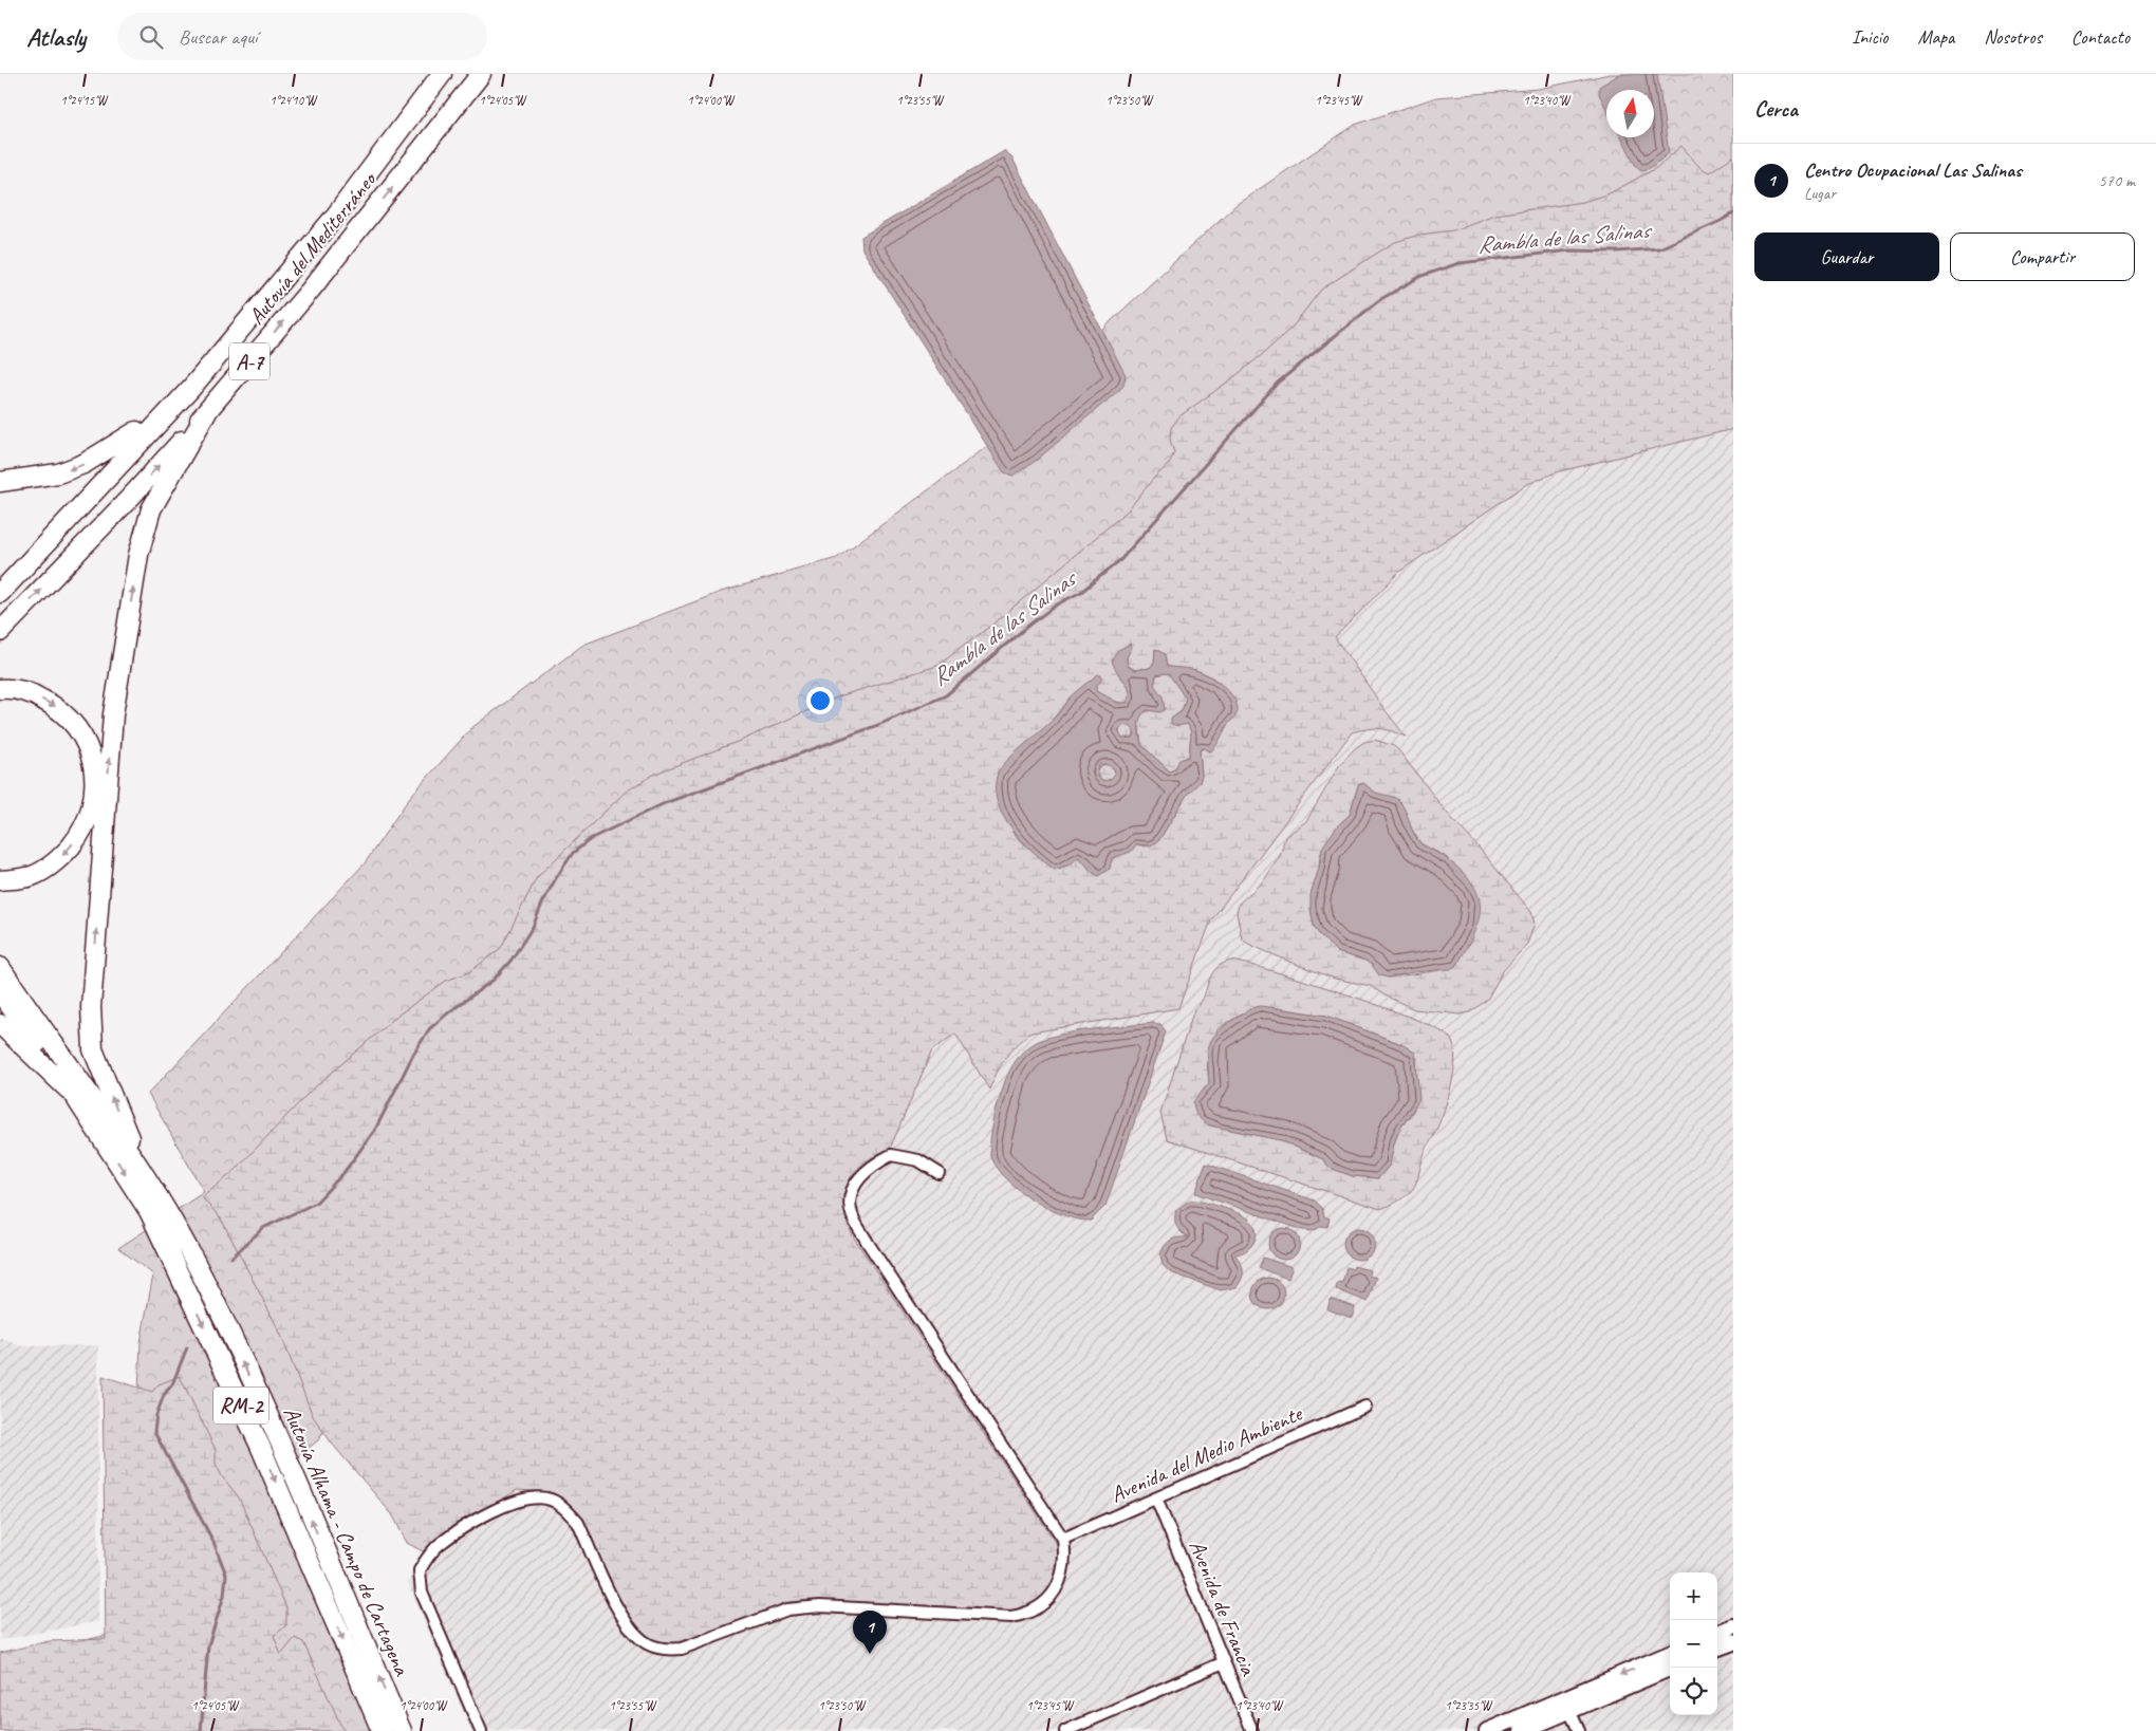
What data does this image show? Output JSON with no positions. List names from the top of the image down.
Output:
{
  "streets": {
    "highway": [
      "Autovía del Mediterráneo",
      "A-7",
      "RM-2",
      "Autovía Alhama - Campo de Cartagena"
    ],
    "street": ["Avenida del Medio Ambiente", "Avenida de Francia"]
  },
  "crossings": [
    ["RM-2", "Autovía Alhama - Campo de Cartagena"],
    ["Avenida del Medio Ambiente", "Avenida de Francia"]
  ],
  "water": ["Rambla de las Salinas"],
  "north": "top",
  "page": {
    "header": "Atlasly",
    "search": "Buscar aquí",
    "nav": [
      "Inicio",
      "Mapa",
      "Nosotros",
      "Contacto"
    ],
    "heading": "Cerca",
    "list": [
      {
        "mark": "1",
        "name": "Centro Ocupacional Las Salinas",
        "note": "Lugar",
        "value": "570 m"
      }
    ],
    "buttons": ["Guardar", "Compartir"],
    "map_buttons": ["+", "−"],
    "pins": "1"
  },
  "coordinates": [
    "1°24'15\"W",
    "1°24'10\"W",
    "1°24'05\"W",
    "1°24'00\"W",
    "1°23'55\"W",
    "1°23'50\"W",
    "1°23'45\"W",
    "1°23'40\"W",
    "1°23'35\"W"
  ]
}
